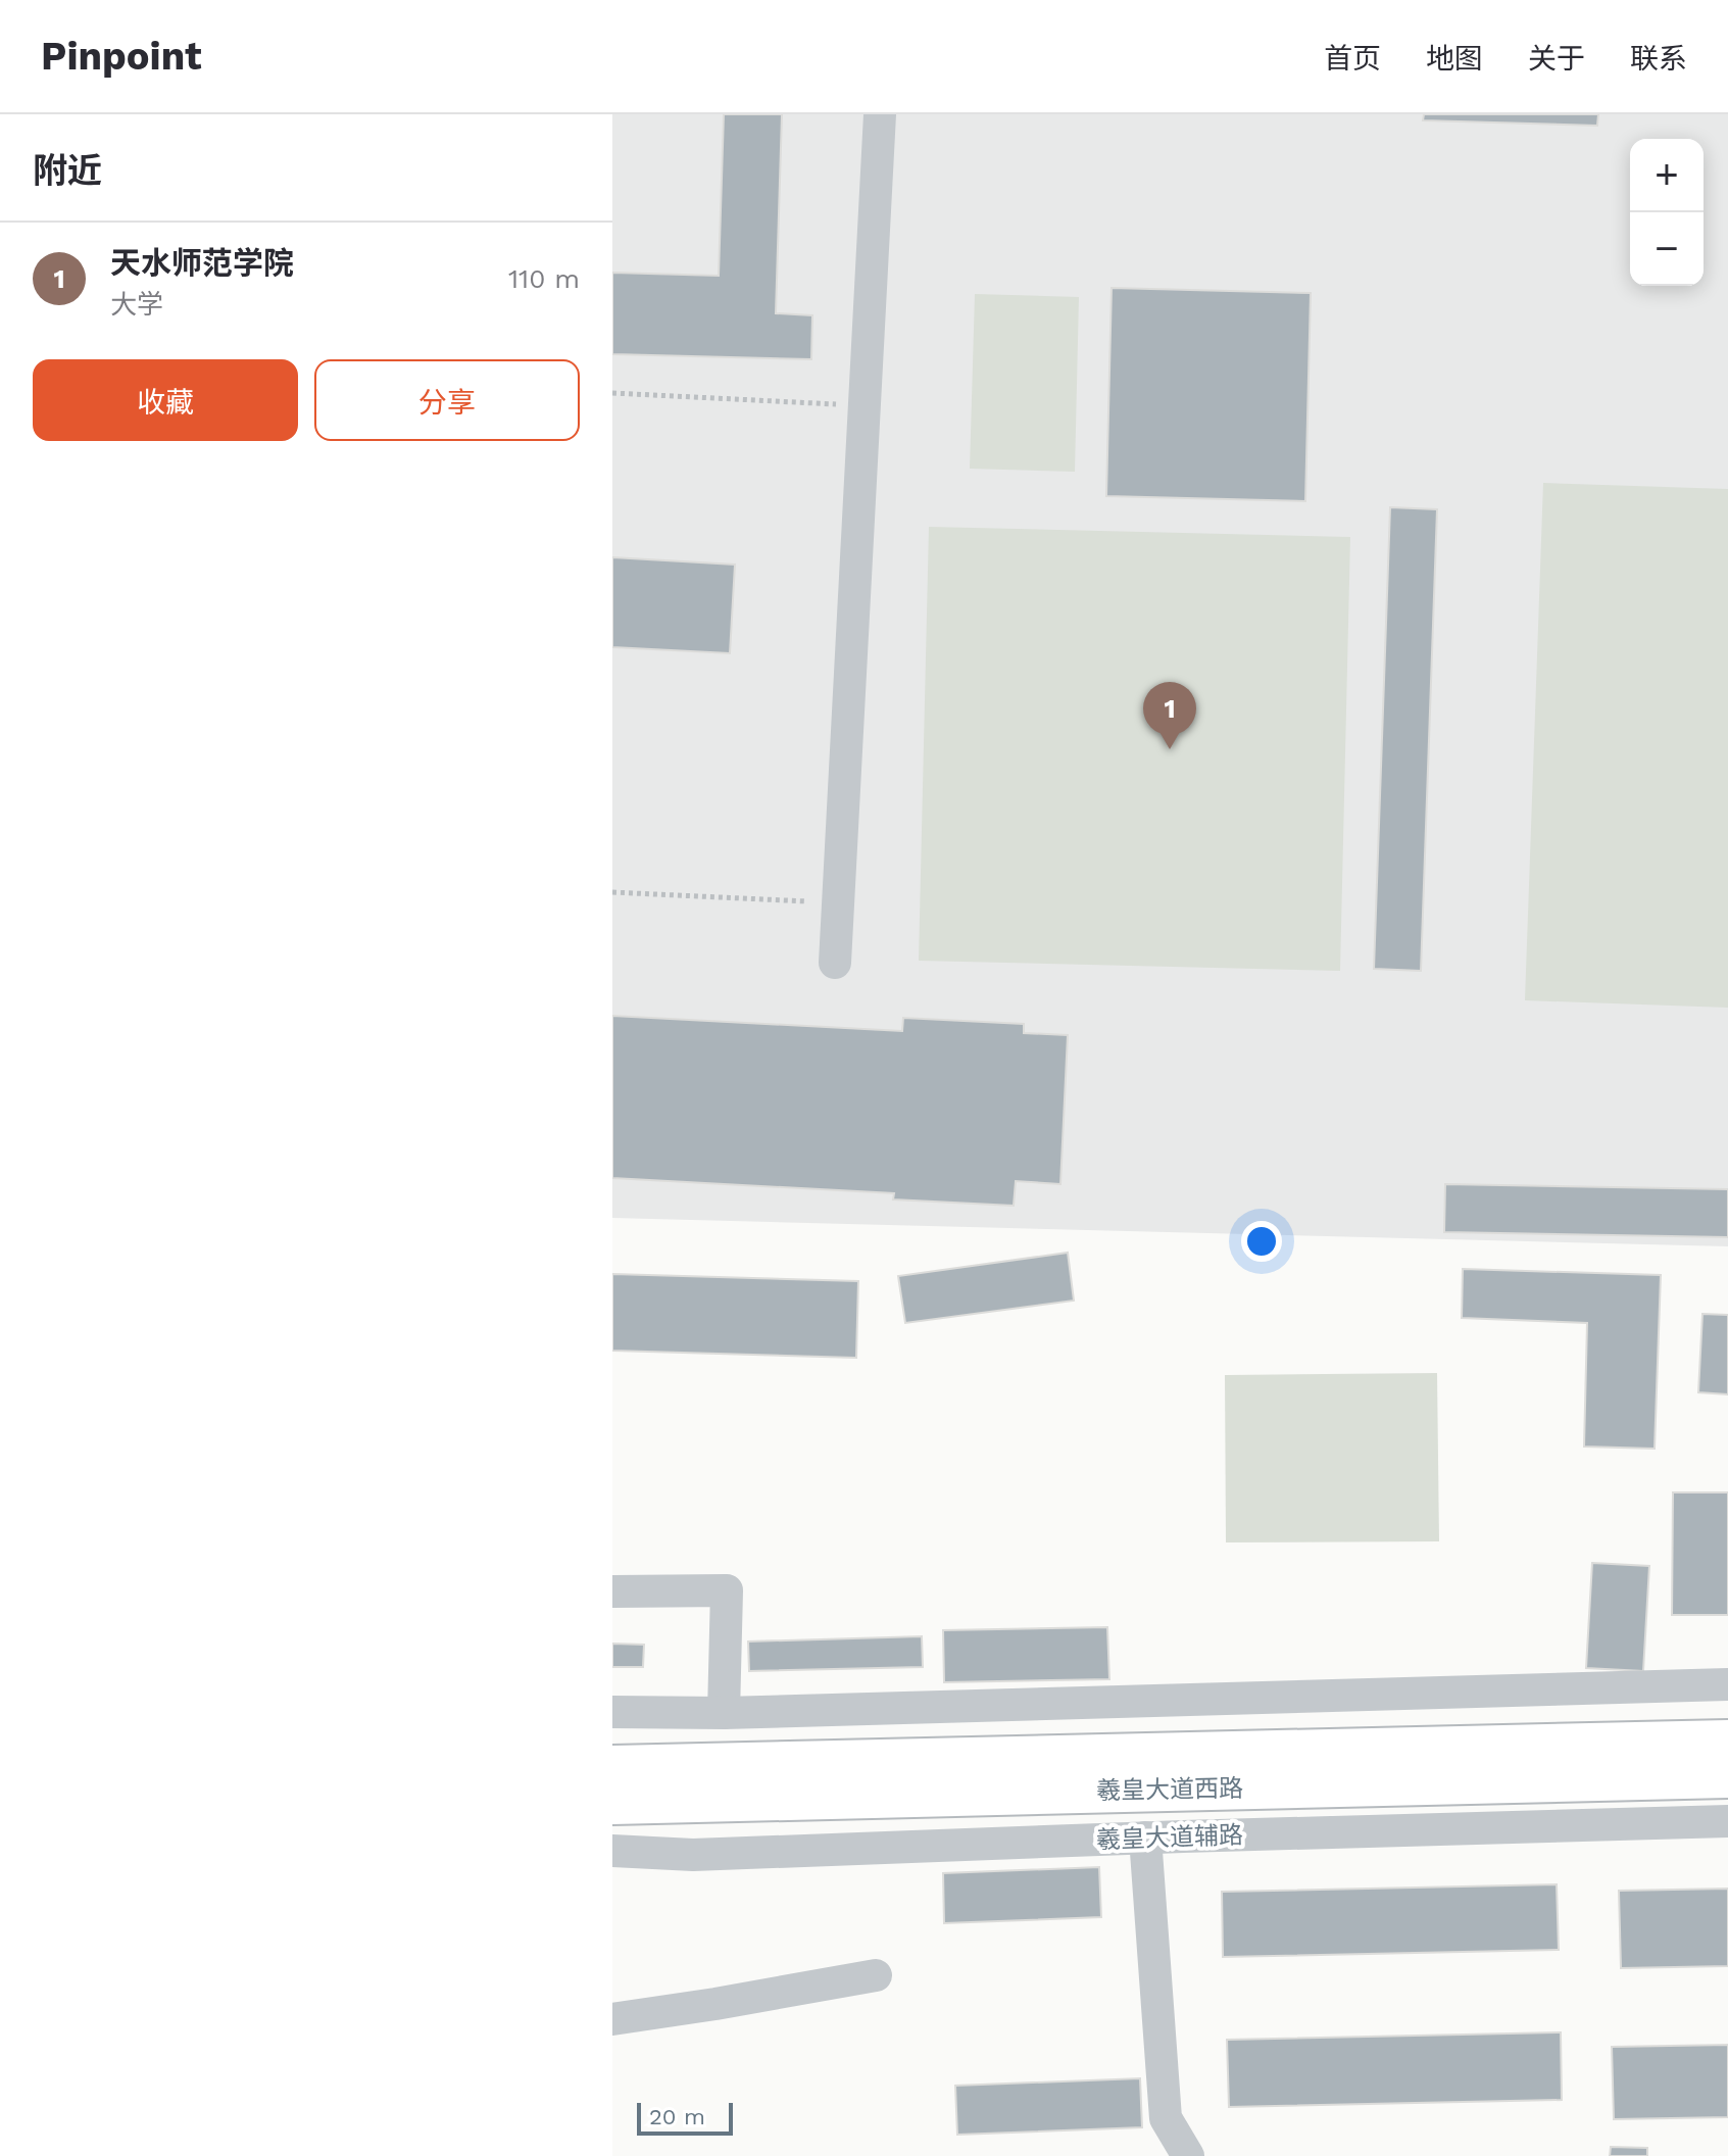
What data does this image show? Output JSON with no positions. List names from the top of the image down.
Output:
{
  "streets": {
    "main road": ["羲皇大道西路"],
    "street": ["羲皇大道辅路"]
  },
  "scale_bar": "20 m",
  "page": {
    "header": "Pinpoint",
    "nav": [
      "首页",
      "地图",
      "关于",
      "联系"
    ],
    "heading": "附近",
    "map_buttons": ["+", "−"],
    "list": [
      {
        "mark": "1",
        "name": "天水师范学院",
        "note": "大学",
        "value": "110 m"
      }
    ],
    "buttons": ["收藏", "分享"],
    "pins": "1",
    "scale": "20 m"
  }
}
